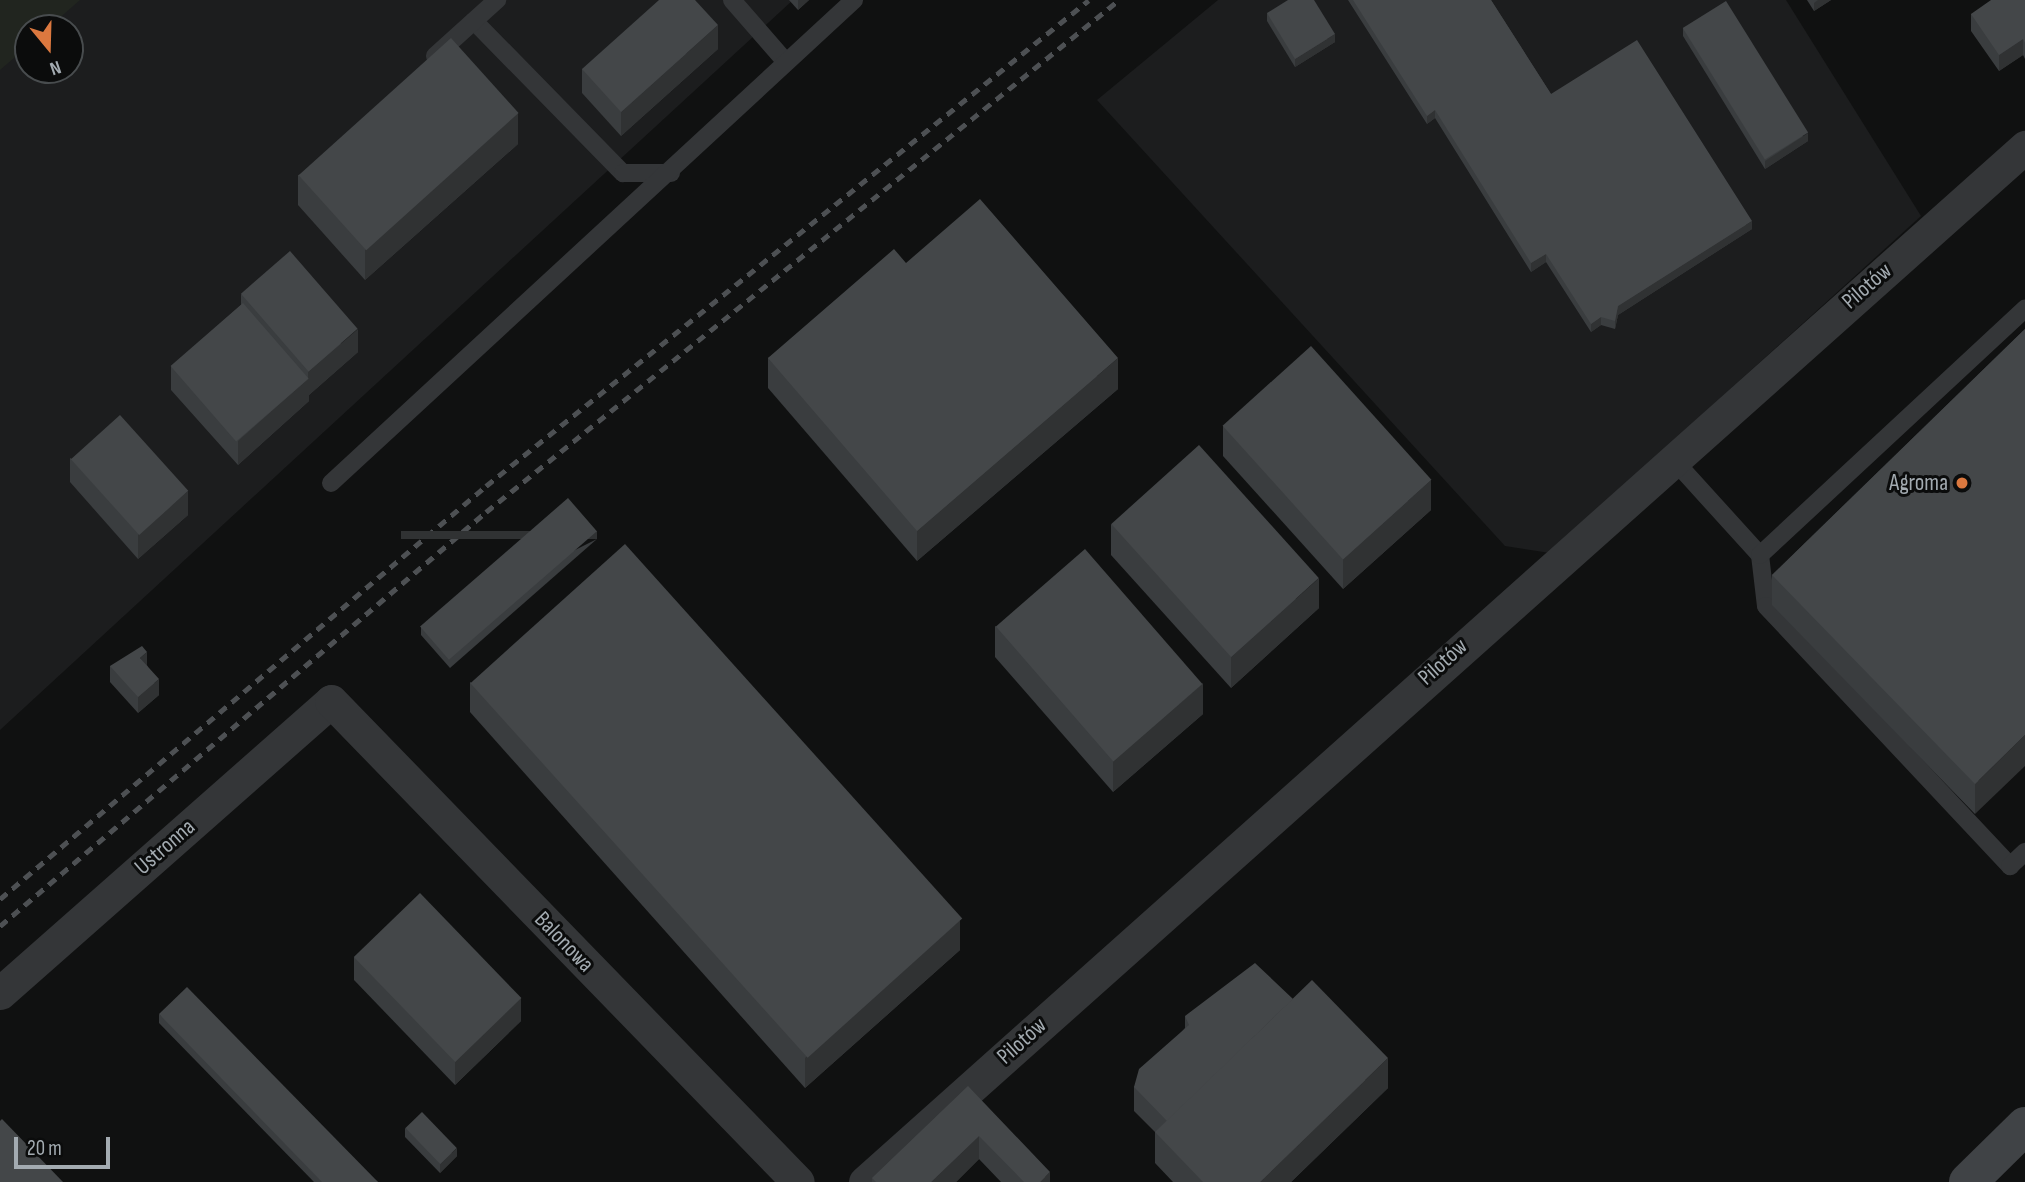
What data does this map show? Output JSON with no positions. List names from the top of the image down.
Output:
{
  "streets": {
    "street": ["Pilotów", "Ustronna", "Balonowa"]
  },
  "crossings": [
    ["Ustronna", "Balonowa"]
  ],
  "places": ["Agroma"],
  "scale_bar": "20 m",
  "north": "bottom"
}
